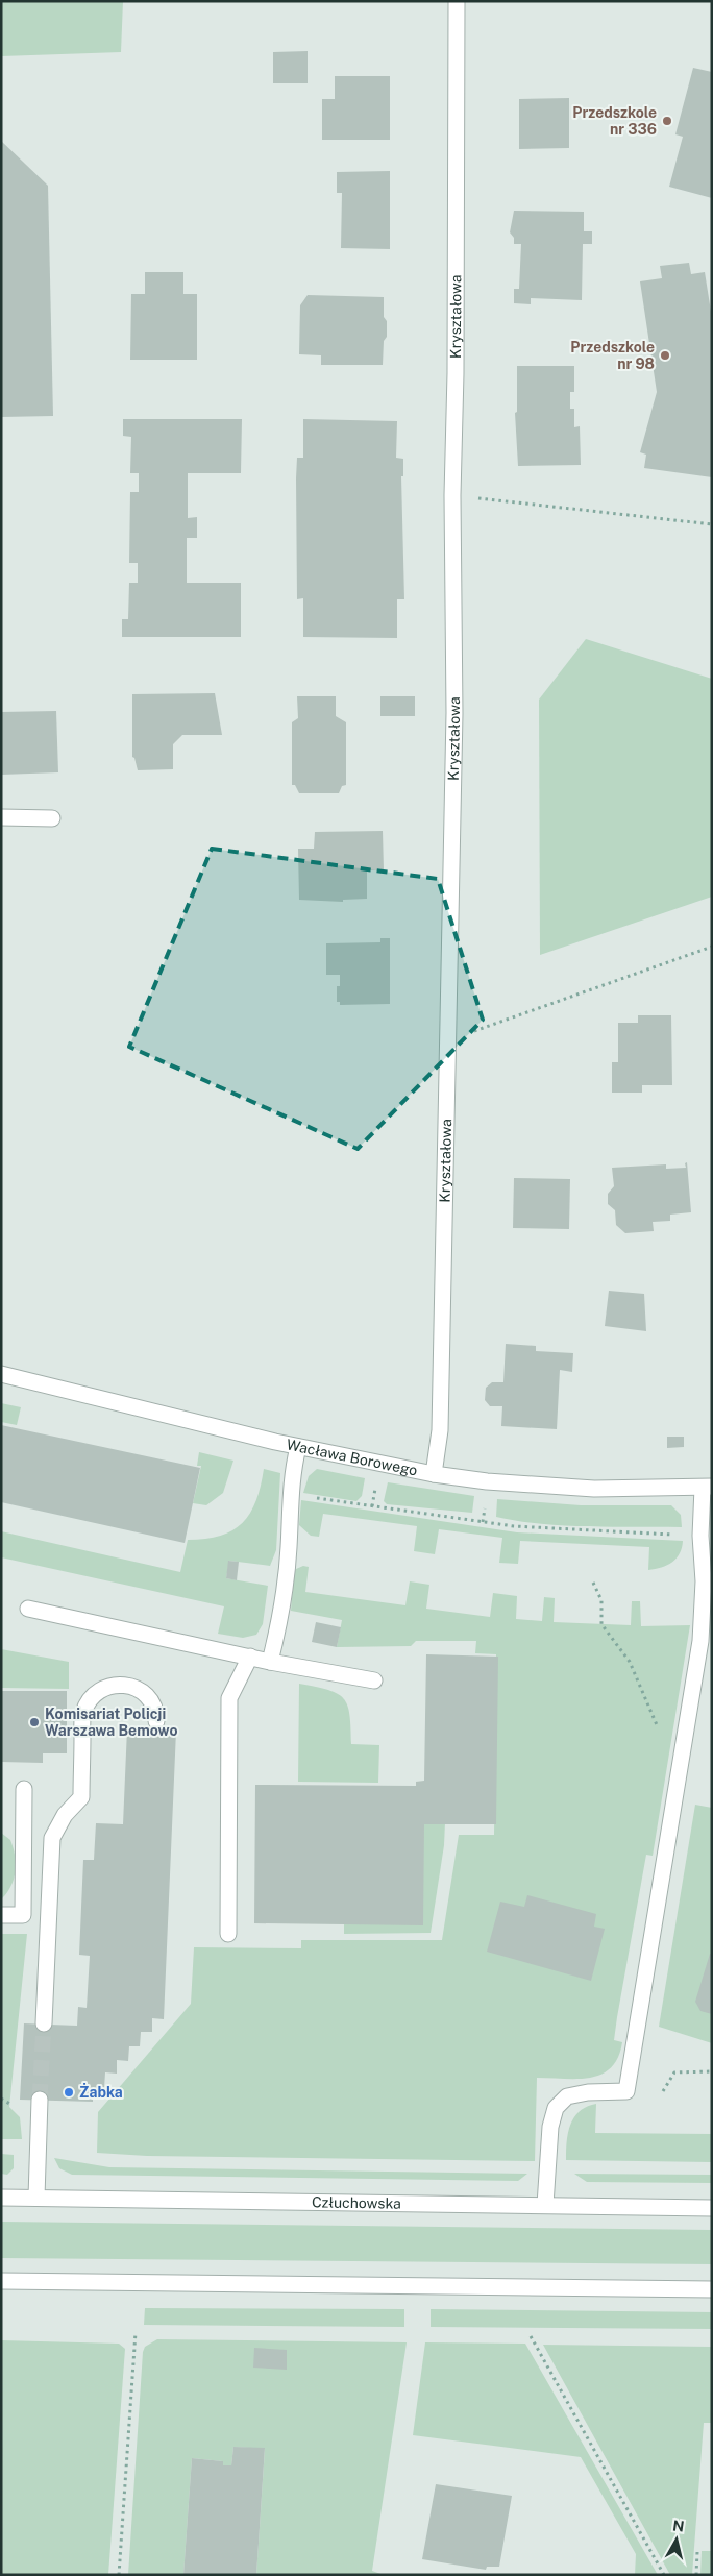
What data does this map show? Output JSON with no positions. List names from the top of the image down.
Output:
{
  "streets": {
    "street": ["Kryształowa", "Wacława Borowego", "Człuchowska"]
  },
  "crossings": [
    ["Kryształowa", "Wacława Borowego"]
  ],
  "places": [
    "Przedszkole nr 336",
    "Przedszkole nr 98",
    "Komisariat Policji Warszawa Bemowo",
    "Żabka"
  ],
  "north": "top"
}
